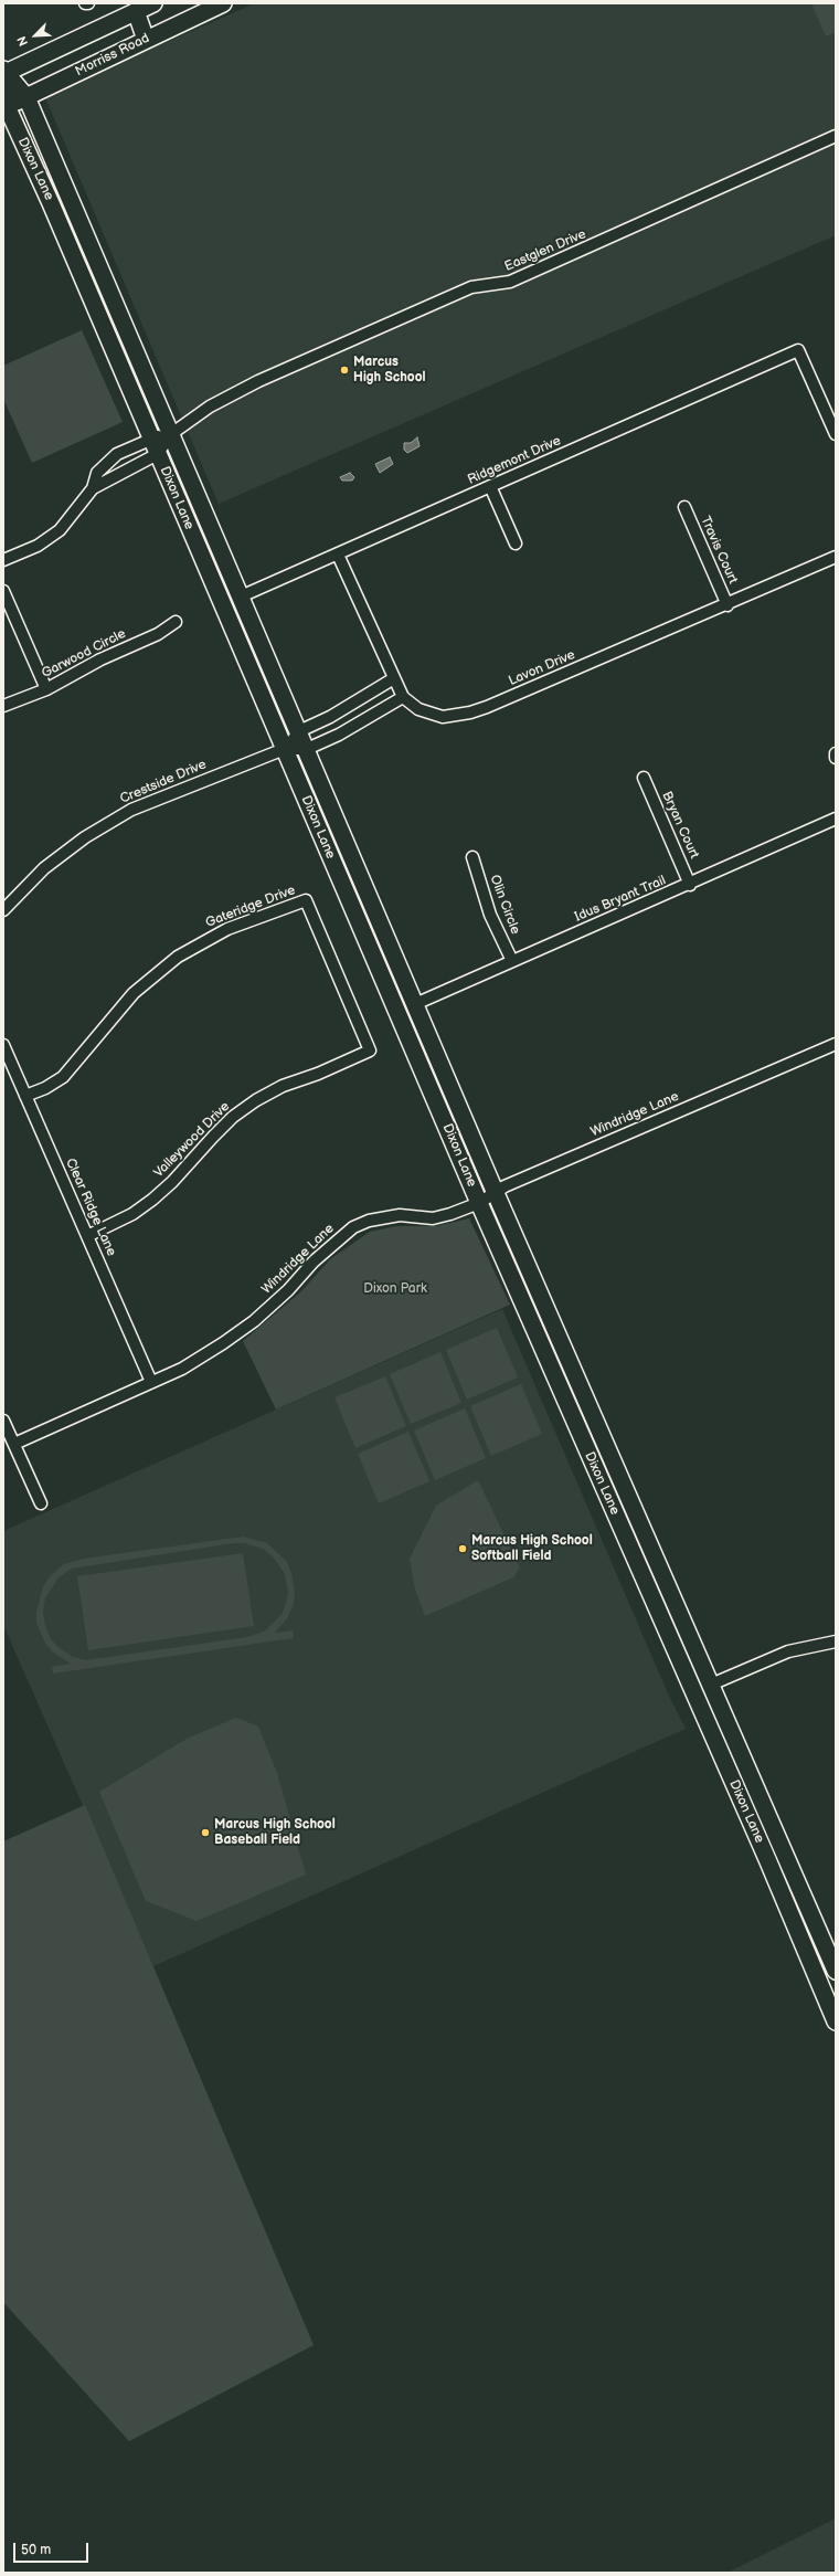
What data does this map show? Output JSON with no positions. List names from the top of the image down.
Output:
{
  "streets": {
    "main road": ["Morriss Road", "Dixon Lane"],
    "street": [
      "Eastglen Drive",
      "Ridgemont Drive",
      "Travis Court",
      "Garwood Circle",
      "Lavon Drive",
      "Crestside Drive",
      "Bryan Court",
      "Idus Bryant Trail",
      "Olin Circle",
      "Gateridge Drive",
      "Windridge Lane",
      "Valleywood Drive",
      "Clear Ridge Lane"
    ]
  },
  "crossings": [
    ["Morriss Road", "Dixon Lane"],
    ["Dixon Lane", "Eastglen Drive"],
    ["Dixon Lane", "Ridgemont Drive"],
    ["Dixon Lane", "Crestside Drive"],
    ["Dixon Lane", "Idus Bryant Trail"],
    ["Dixon Lane", "Windridge Lane"],
    ["Ridgemont Drive", "Lavon Drive"],
    ["Travis Court", "Lavon Drive"],
    ["Bryan Court", "Idus Bryant Trail"],
    ["Idus Bryant Trail", "Olin Circle"],
    ["Gateridge Drive", "Valleywood Drive"],
    ["Gateridge Drive", "Clear Ridge Lane"],
    ["Windridge Lane", "Clear Ridge Lane"],
    ["Valleywood Drive", "Clear Ridge Lane"]
  ],
  "parks": ["Dixon Park"],
  "places": ["Marcus High School", "Marcus High School Softball Field", "Marcus High School Baseball Field"],
  "scale_bar": "50 m",
  "north": "bottom left"
}
